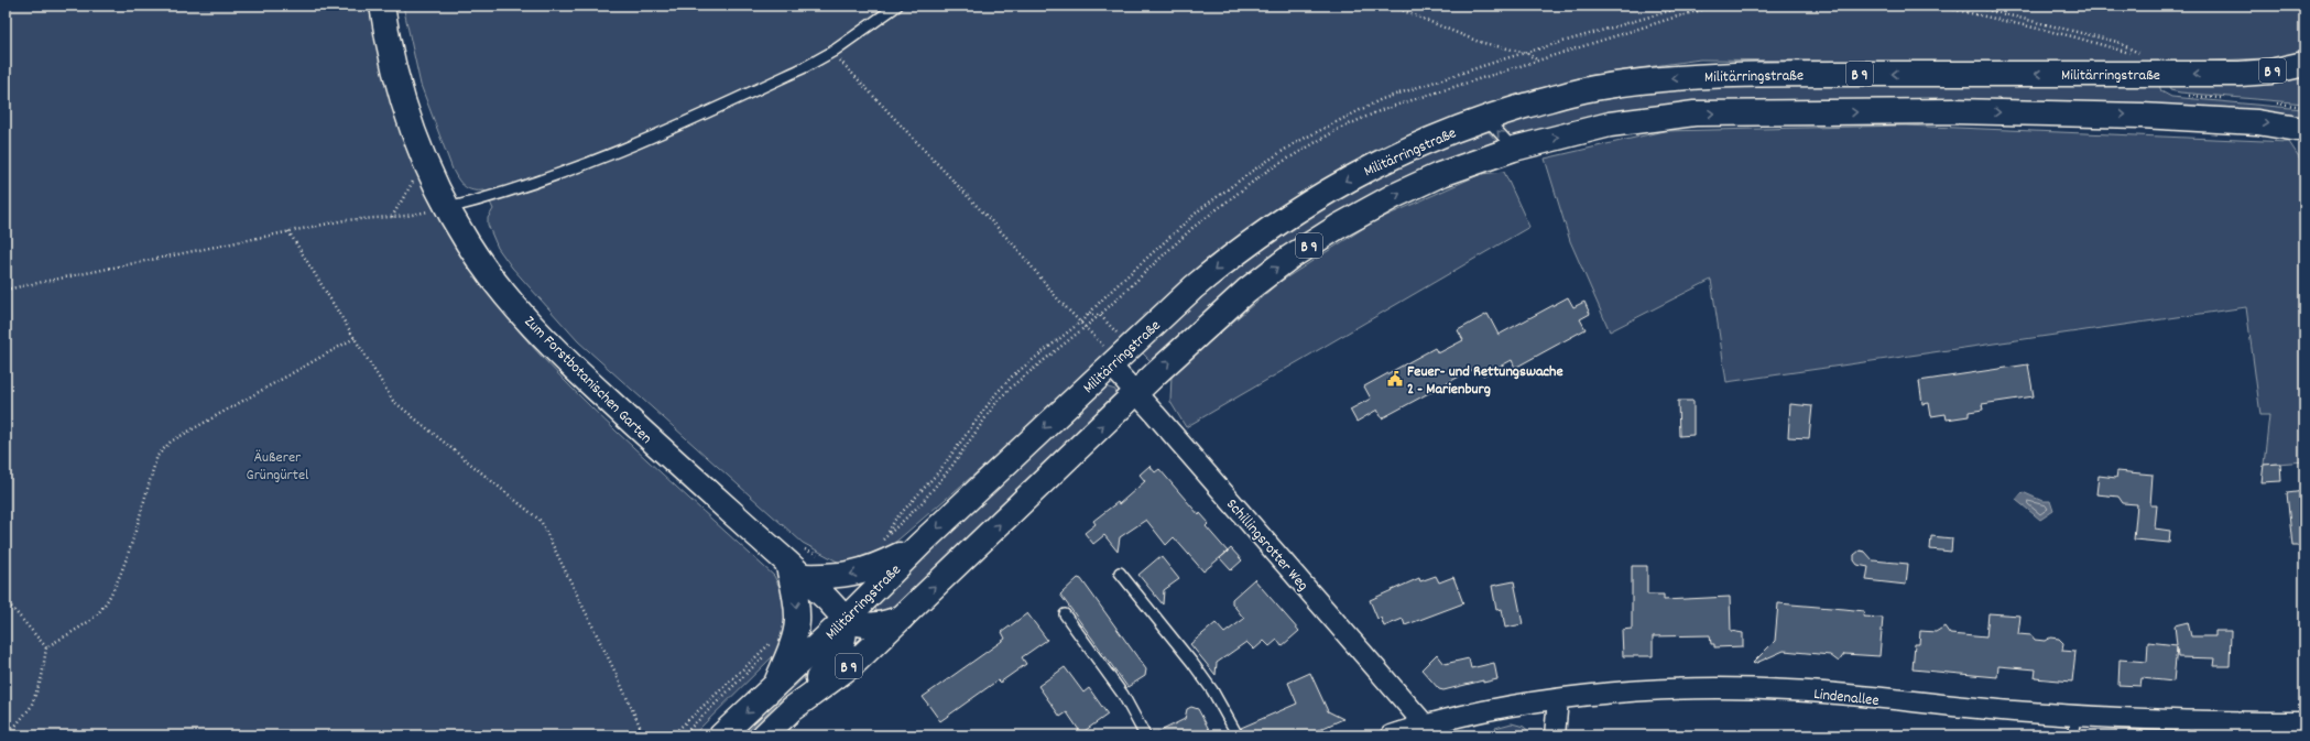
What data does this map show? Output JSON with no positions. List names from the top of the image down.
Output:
{
  "streets": {
    "main road": ["B 9", "Militärringstraße", "Zum Forstbotanischen Garten"],
    "street": ["Schillingsrotter Weg", "Lindenallee"]
  },
  "crossings": [
    ["B 9", "Militärringstraße"],
    ["B 9", "Zum Forstbotanischen Garten"],
    ["B 9", "Schillingsrotter Weg"],
    ["Militärringstraße", "Zum Forstbotanischen Garten"],
    ["Militärringstraße", "Schillingsrotter Weg"],
    ["Schillingsrotter Weg", "Lindenallee"]
  ],
  "parks": ["Äußerer Grüngürtel"],
  "places": {
    "public building": ["Feuer- und Rettungswache 2 - Marienburg"]
  }
}
